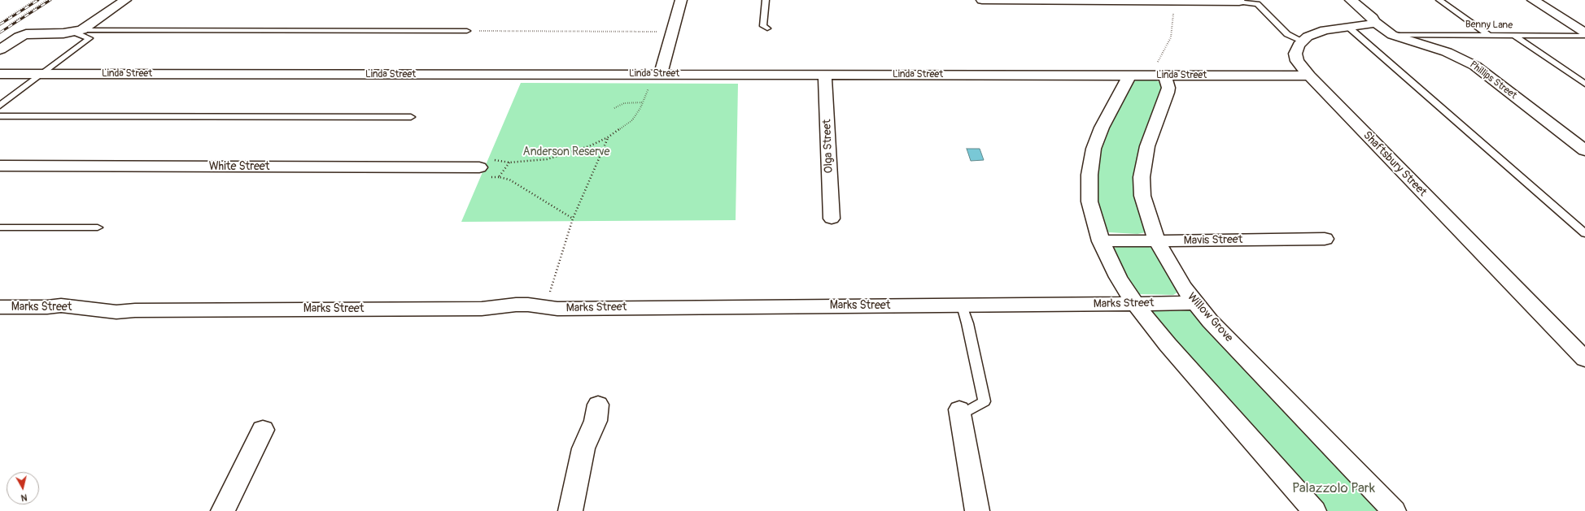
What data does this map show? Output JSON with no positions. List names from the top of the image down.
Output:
{
  "streets": {
    "street": [
      "Linda Street",
      "Phillips Street",
      "Olga Street",
      "Shaftsbury Street",
      "White Street",
      "Mavis Street",
      "Marks Street",
      "Willow Grove"
    ],
    "lane": ["Benny Lane"]
  },
  "crossings": [
    ["Benny Lane", "Phillips Street"],
    ["Linda Street", "Olga Street"],
    ["Linda Street", "Shaftsbury Street"],
    ["Linda Street", "Willow Grove"],
    ["Mavis Street", "Willow Grove"],
    ["Marks Street", "Willow Grove"]
  ],
  "parks": ["Anderson Reserve", "Palazzolo Park"],
  "north": "bottom"
}
